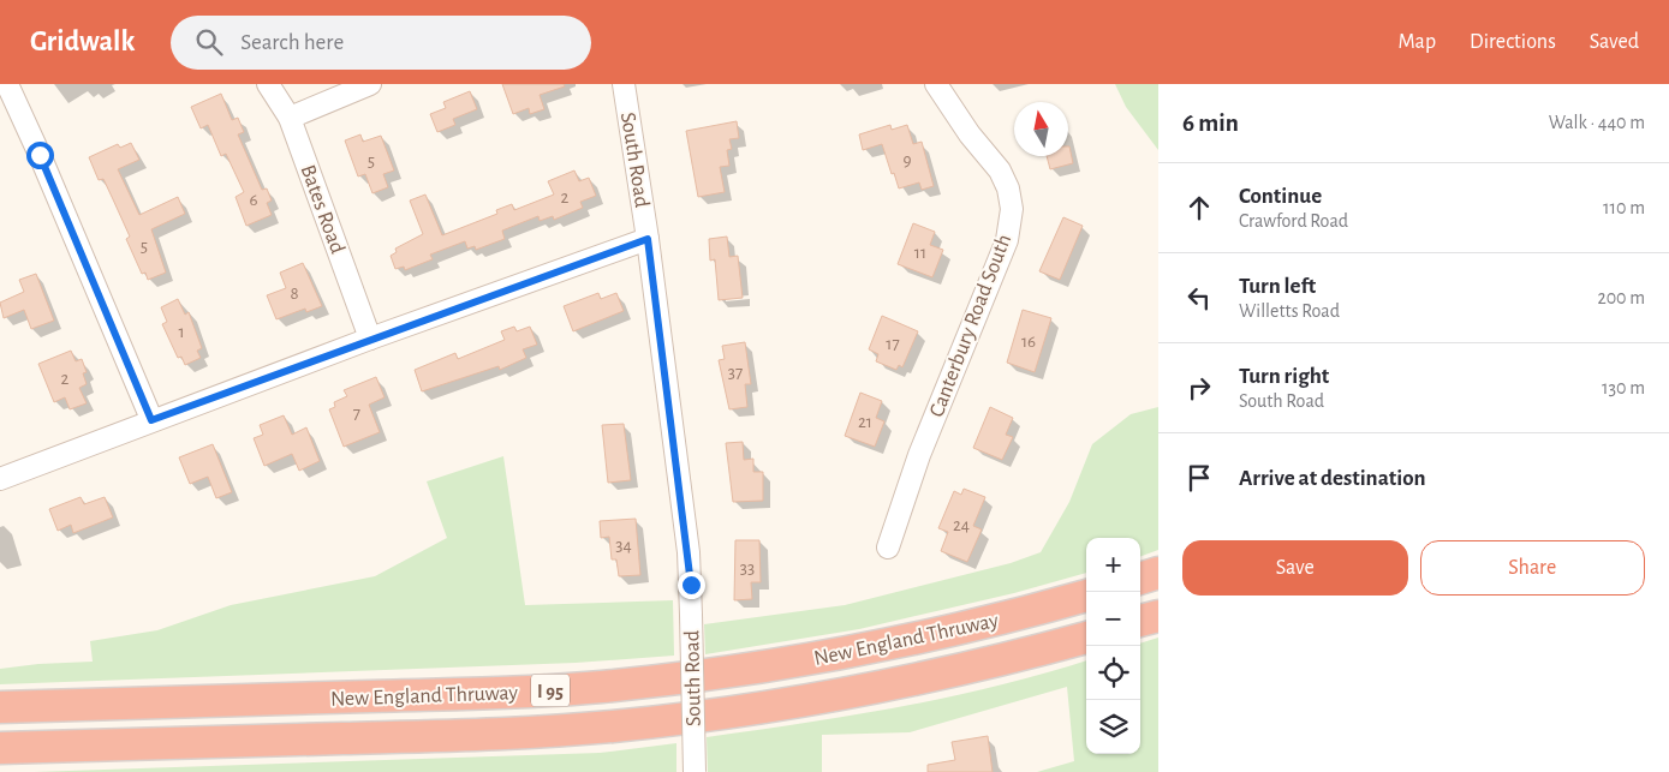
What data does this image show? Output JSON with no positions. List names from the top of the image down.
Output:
{
  "streets": {
    "highway": ["New England Thruway", "I 95"],
    "street": ["South Road", "Bates Road", "Canterbury Road South"]
  },
  "house_numbers": [
    "9",
    "5",
    "2",
    "6",
    "5",
    "11",
    "8",
    "1",
    "16",
    "17",
    "37",
    "2",
    "7",
    "21",
    "24",
    "34",
    "33"
  ],
  "north": "top",
  "page": {
    "header": "Gridwalk",
    "search": "Search here",
    "nav": ["Map", "Directions", "Saved"],
    "heading": ["6 min", "Walk · 440 m"],
    "list": [
      ["Continue", "Crawford Road", "110 m"],
      ["Turn left", "Willetts Road", "200 m"],
      ["Turn right", "South Road", "130 m"],
      "Arrive at destination"
    ],
    "buttons": ["Save", "Share"],
    "map_buttons": ["+", "−"]
  }
}
